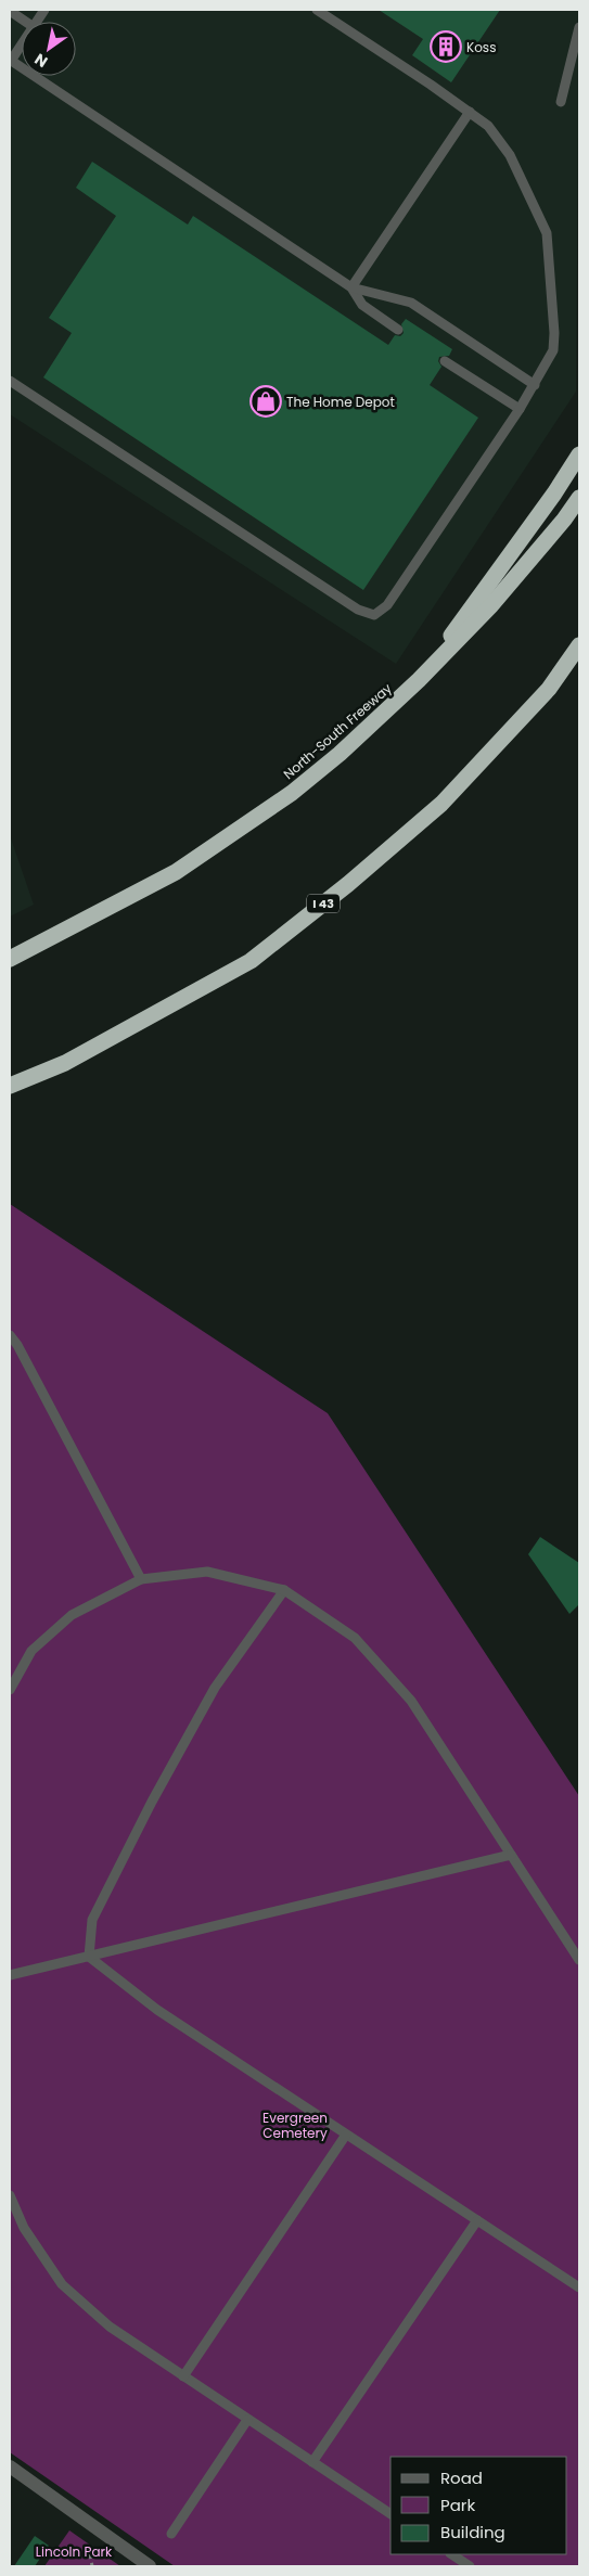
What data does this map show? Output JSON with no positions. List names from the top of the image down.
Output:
{
  "streets": {
    "highway": ["North-South Freeway", "I 43"]
  },
  "parks": ["Evergreen Cemetery", "Lincoln Park"],
  "places": {
    "building": ["Koss"],
    "shop": ["The Home Depot"]
  },
  "legend": ["Road", "Park", "Building"],
  "north": "bottom left"
}
